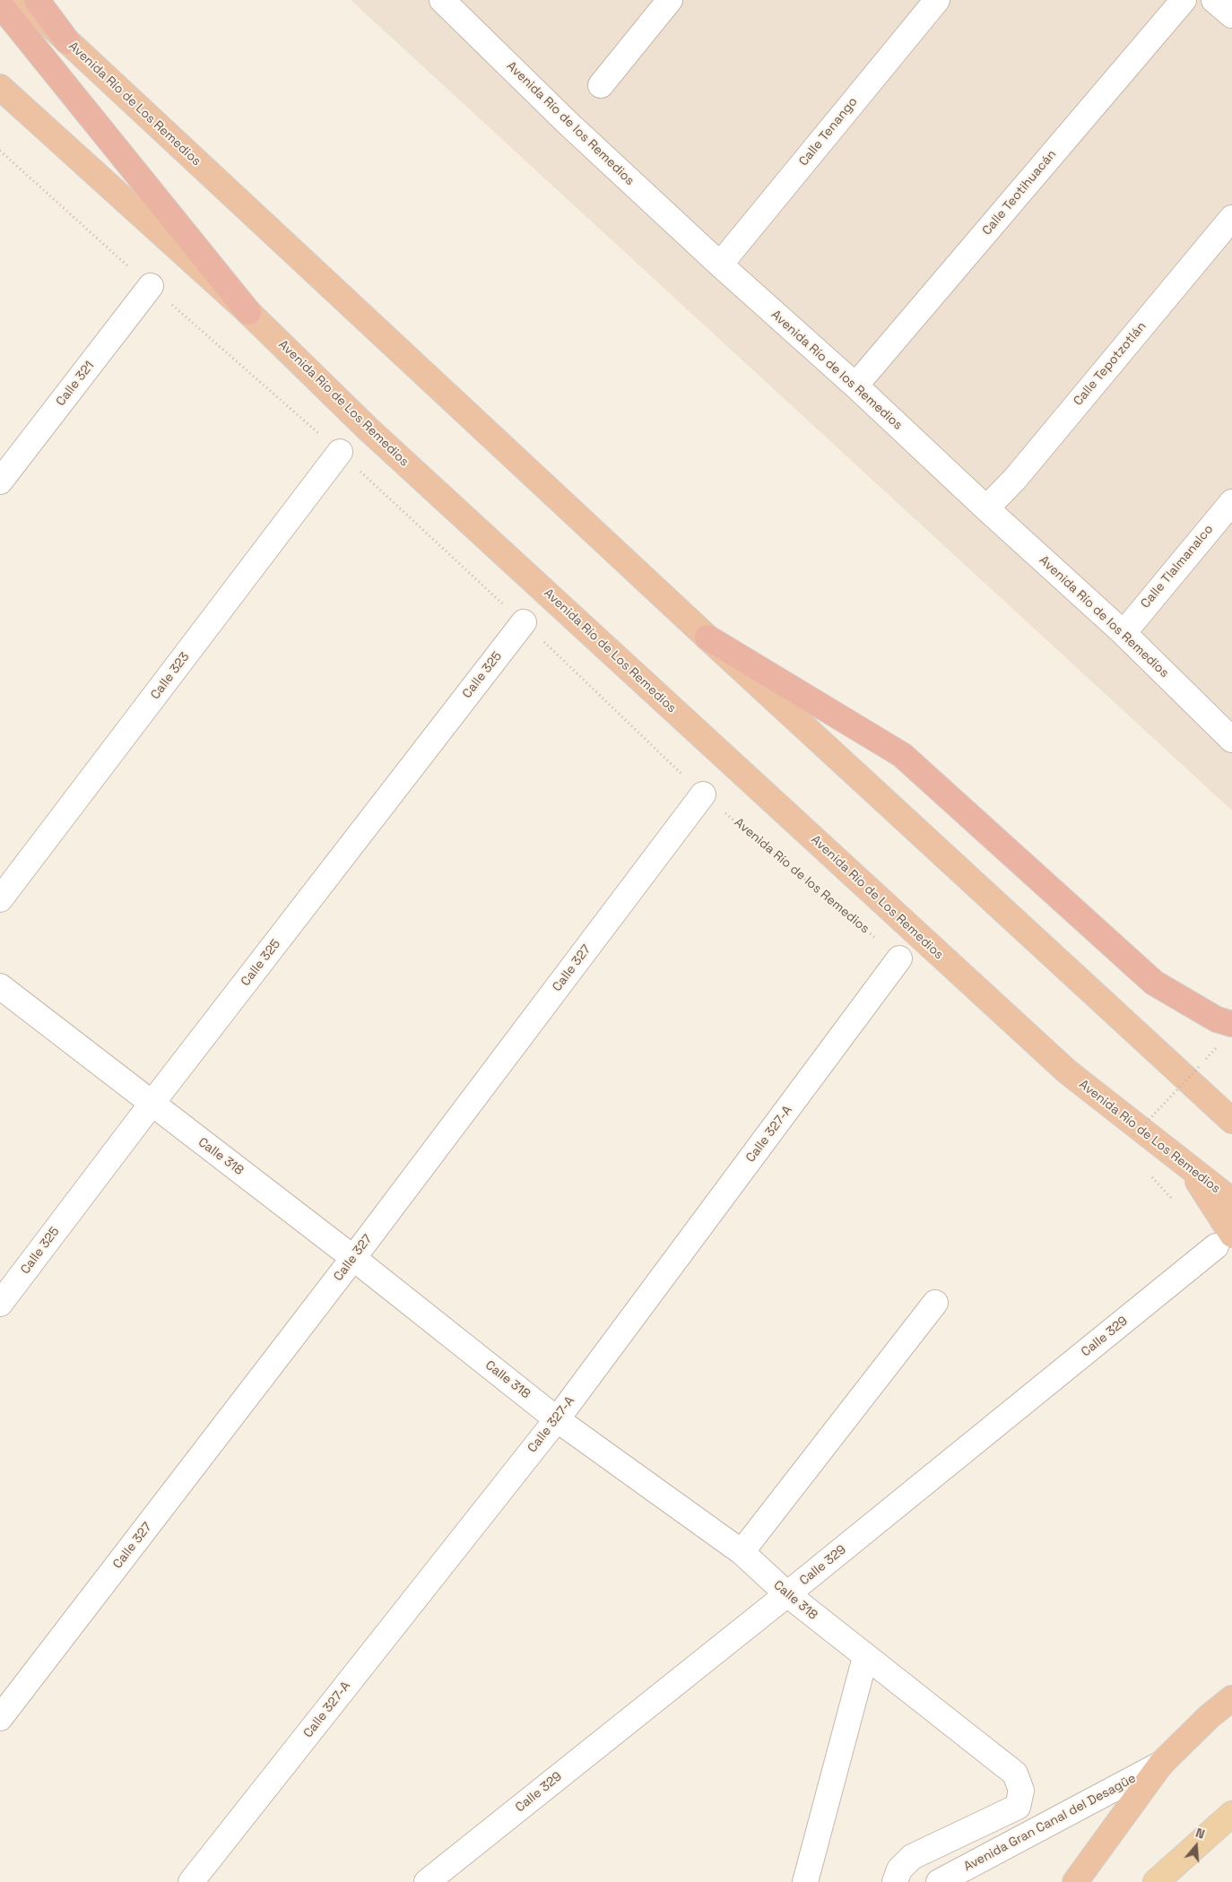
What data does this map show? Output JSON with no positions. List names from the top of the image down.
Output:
{
  "streets": {
    "highway": ["Avenida Río de Los Remedios"],
    "street": [
      "Avenida Río de los Remedios",
      "Calle Tenango",
      "Calle Teotihuacán",
      "Calle Tepotzotlán",
      "Calle 321",
      "Calle Tlalmanalco",
      "Calle 325",
      "Calle 323",
      "Calle 327",
      "Calle 327-A",
      "Calle 318",
      "Calle 329",
      "Avenida Gran Canal del Desagüe"
    ]
  },
  "crossings": [
    ["Avenida Río de los Remedios", "Calle Tenango"],
    ["Avenida Río de los Remedios", "Calle Teotihuacán"],
    ["Avenida Río de los Remedios", "Calle Tepotzotlán"],
    ["Avenida Río de los Remedios", "Calle Tlalmanalco"],
    ["Avenida Río de los Remedios", "Calle 327"],
    ["Avenida Río de los Remedios", "Calle 327-A"],
    ["Calle 325", "Calle 318"],
    ["Calle 327", "Calle 318"],
    ["Calle 327-A", "Calle 318"],
    ["Calle 318", "Calle 329"]
  ],
  "north": "top"
}
